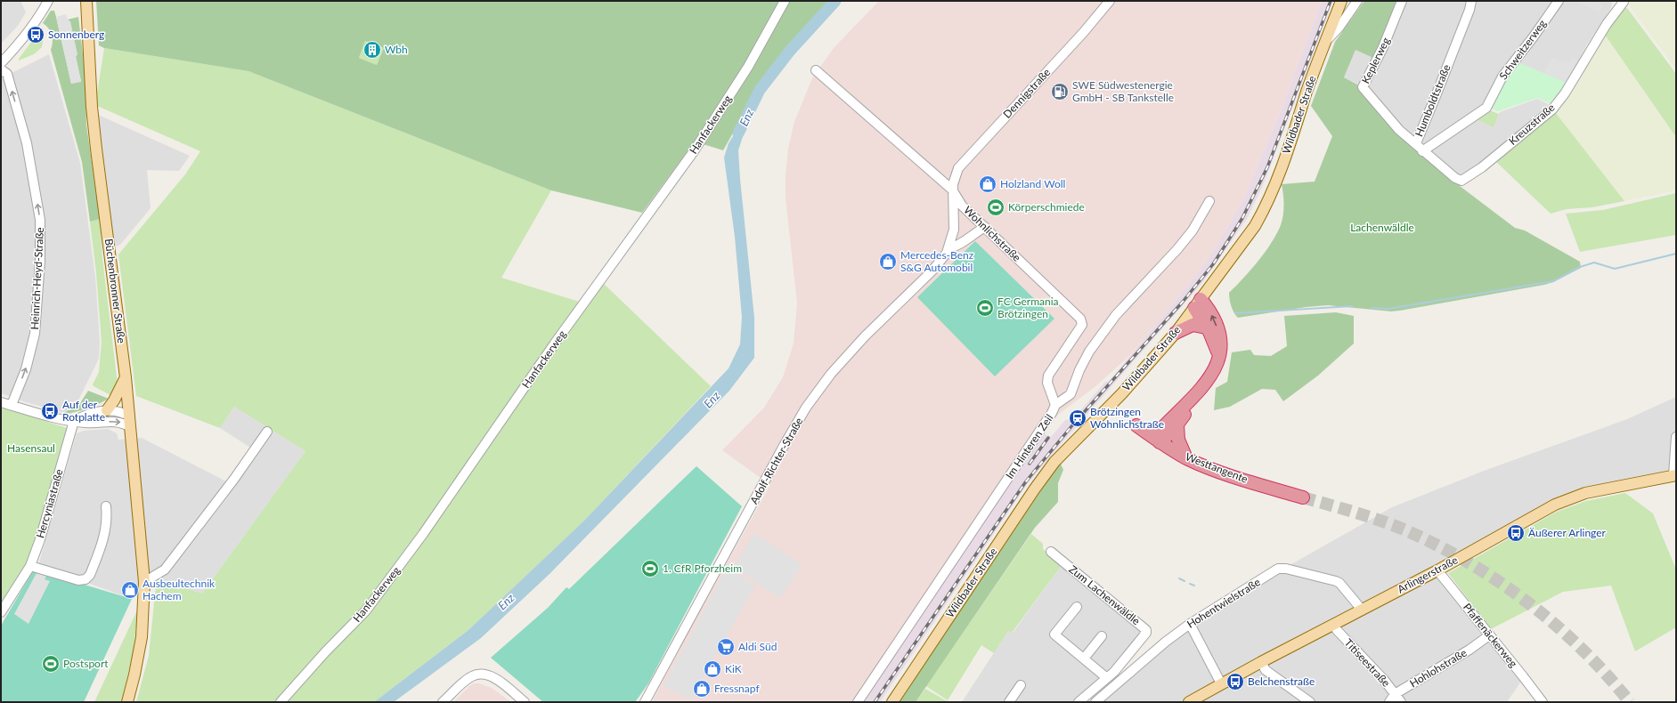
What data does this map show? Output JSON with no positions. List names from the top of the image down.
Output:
{
  "streets": {
    "highway": ["Westtangente"],
    "main road": ["Wildbader Straße", "Büchenbronner Straße", "Arlingerstraße"],
    "street": [
      "Schweitzerweg",
      "Keplerweg",
      "Dennigstraße",
      "Humboldtstraße",
      "Hanfackerweg",
      "Kreuzstraße",
      "Wohnlichstraße",
      "Heinrich-Heyd-Straße",
      "Im Hinteren Zeil",
      "Adolf-Richter-Straße",
      "Hercyniastraße",
      "Zum Lachenwäldle",
      "Hohentwielstraße",
      "Pfaffenäckerweg",
      "Titiseestraße",
      "Hohlohstraße"
    ]
  },
  "crossings": [
    ["Schweitzerweg", "Humboldtstraße"],
    ["Keplerweg", "Humboldtstraße"],
    ["Dennigstraße", "Wohnlichstraße"],
    ["Dennigstraße", "Adolf-Richter-Straße"],
    ["Humboldtstraße", "Kreuzstraße"],
    ["Wohnlichstraße", "Im Hinteren Zeil"],
    ["Wohnlichstraße", "Adolf-Richter-Straße"],
    ["Arlingerstraße", "Hohentwielstraße"],
    ["Arlingerstraße", "Pfaffenäckerweg"],
    ["Arlingerstraße", "Titiseestraße"],
    ["Pfaffenäckerweg", "Hohlohstraße"],
    ["Titiseestraße", "Hohlohstraße"]
  ],
  "one_way": ["Heinrich-Heyd-Straße"],
  "water": ["Enz"],
  "parks": ["Lachenwäldle", "Hasensaul"],
  "places": {
    "bus stop": [
      "Sonnenberg",
      "Auf der Rotplatte",
      "Äußerer Arlinger",
      "Belchenstraße"
    ],
    "building": ["Wbh"],
    "fuel station": ["SWE Südwestenergie GmbH - SB Tankstelle"],
    "shop": [
      "Holzland Woll",
      "Mercedes-Benz S&G Automobil",
      "Ausbeultechnik Hachem",
      "KiK",
      "Fressnapf"
    ],
    "sports": [
      "Körperschmiede",
      "FC Germania Brötzingen",
      "1. CfR Pforzheim",
      "Postsport"
    ],
    "station": ["Brötzingen Wohnlichstraße"],
    "supermarket": ["Aldi Süd"]
  }
}
